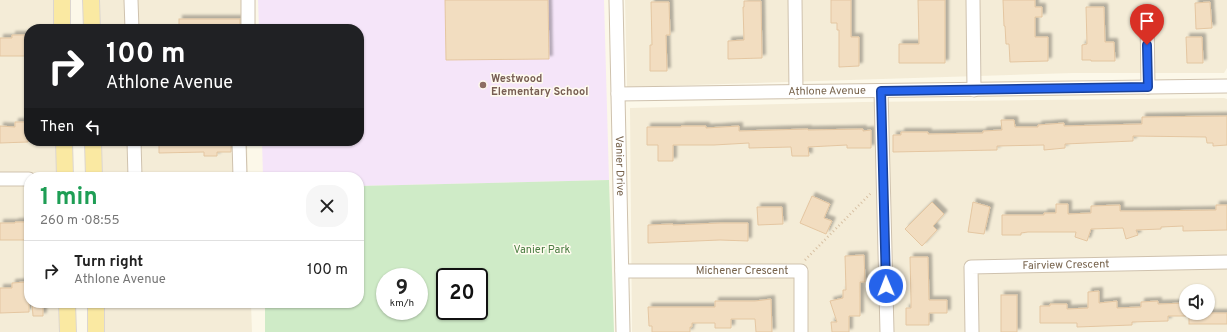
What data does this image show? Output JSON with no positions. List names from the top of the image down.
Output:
{
  "streets": {
    "street": [
      "Athlone Avenue",
      "Vanier Drive",
      "Fairview Crescent",
      "Michener Crescent"
    ]
  },
  "crossings": [
    ["Athlone Avenue", "Vanier Drive"],
    ["Vanier Drive", "Michener Crescent"]
  ],
  "parks": ["Vanier Park"],
  "places": ["Westwood Elementary School"],
  "page": {
    "turn": ["100 m", "Athlone Avenue"],
    "then": "Then",
    "heading": ["1 min", "260 m · 08:55"],
    "list": [
      {
        "name": "Turn right",
        "note": "Athlone Avenue",
        "value": "100 m"
      }
    ],
    "speed": "9 km/h",
    "limit": "20"
  }
}
